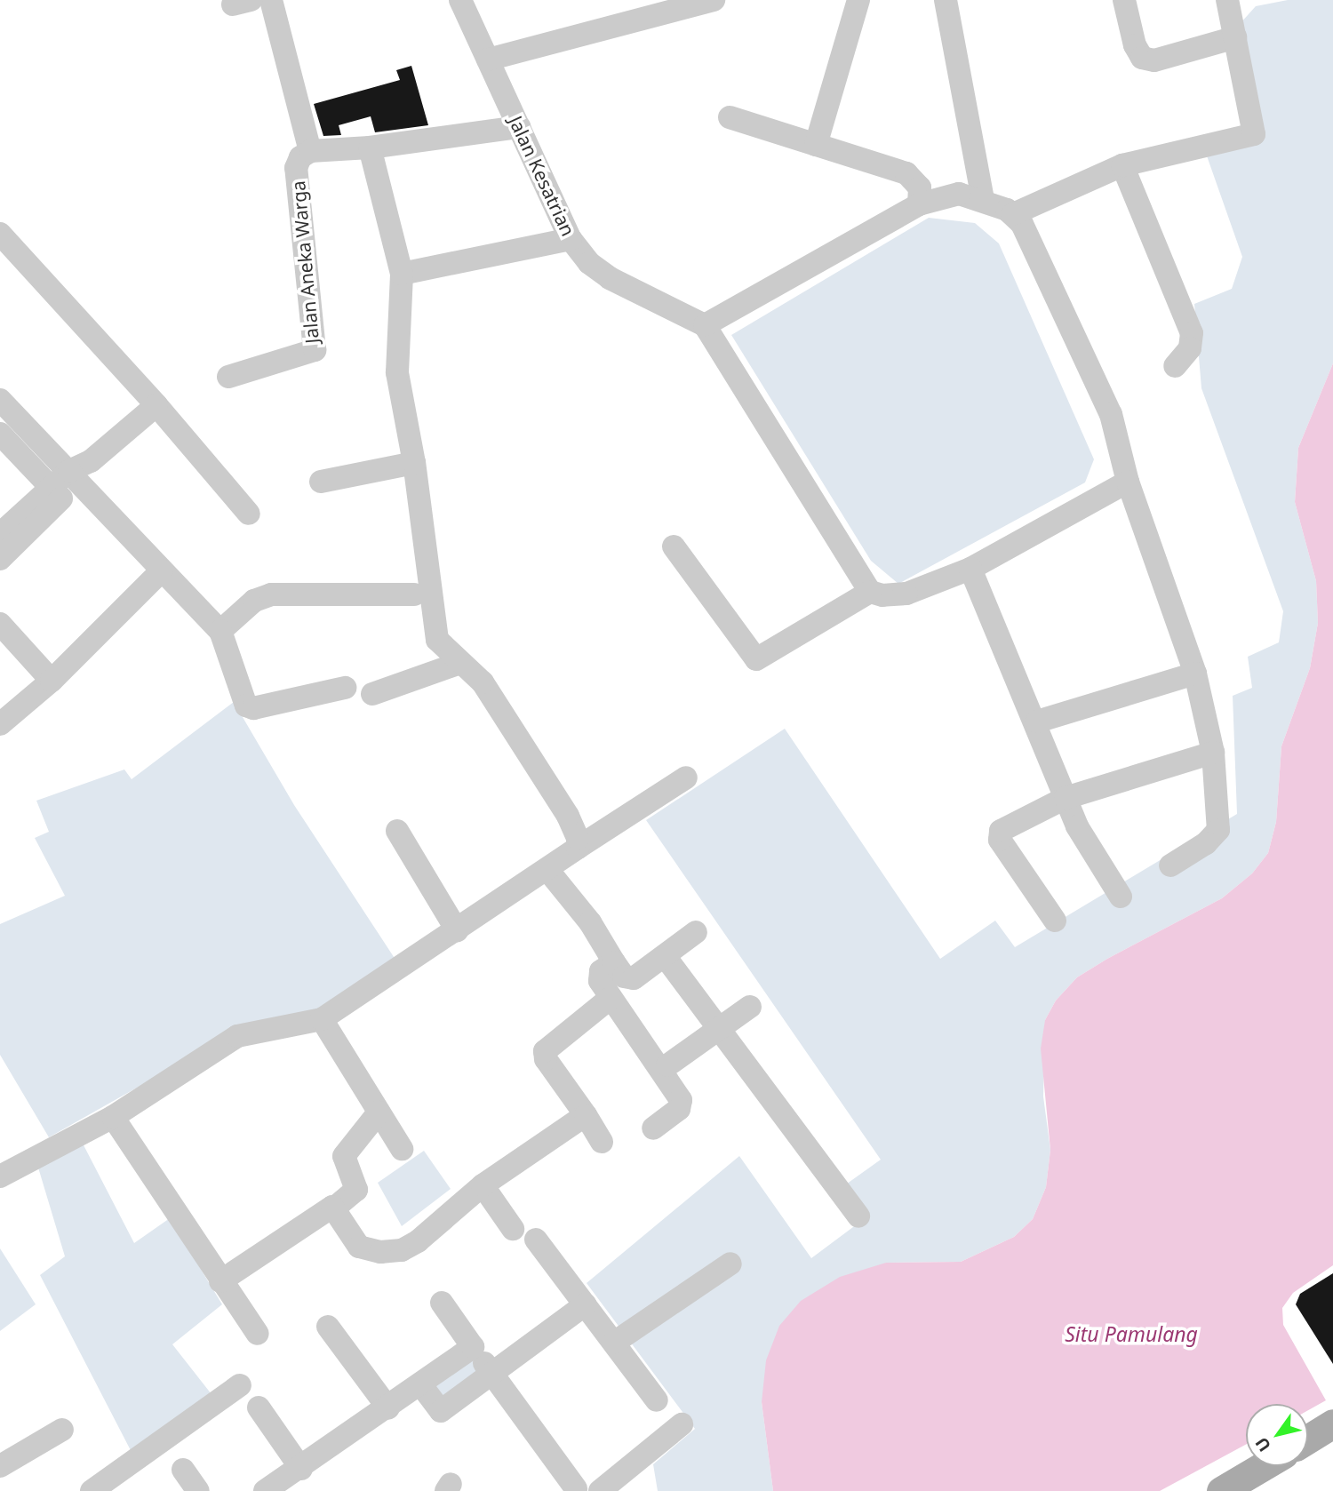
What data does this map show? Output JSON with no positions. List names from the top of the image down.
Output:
{
  "streets": {
    "street": ["Jalan Kesatrian", "Jalan Aneka Warga"]
  },
  "water": ["Situ Pamulang"],
  "north": "bottom left"
}
